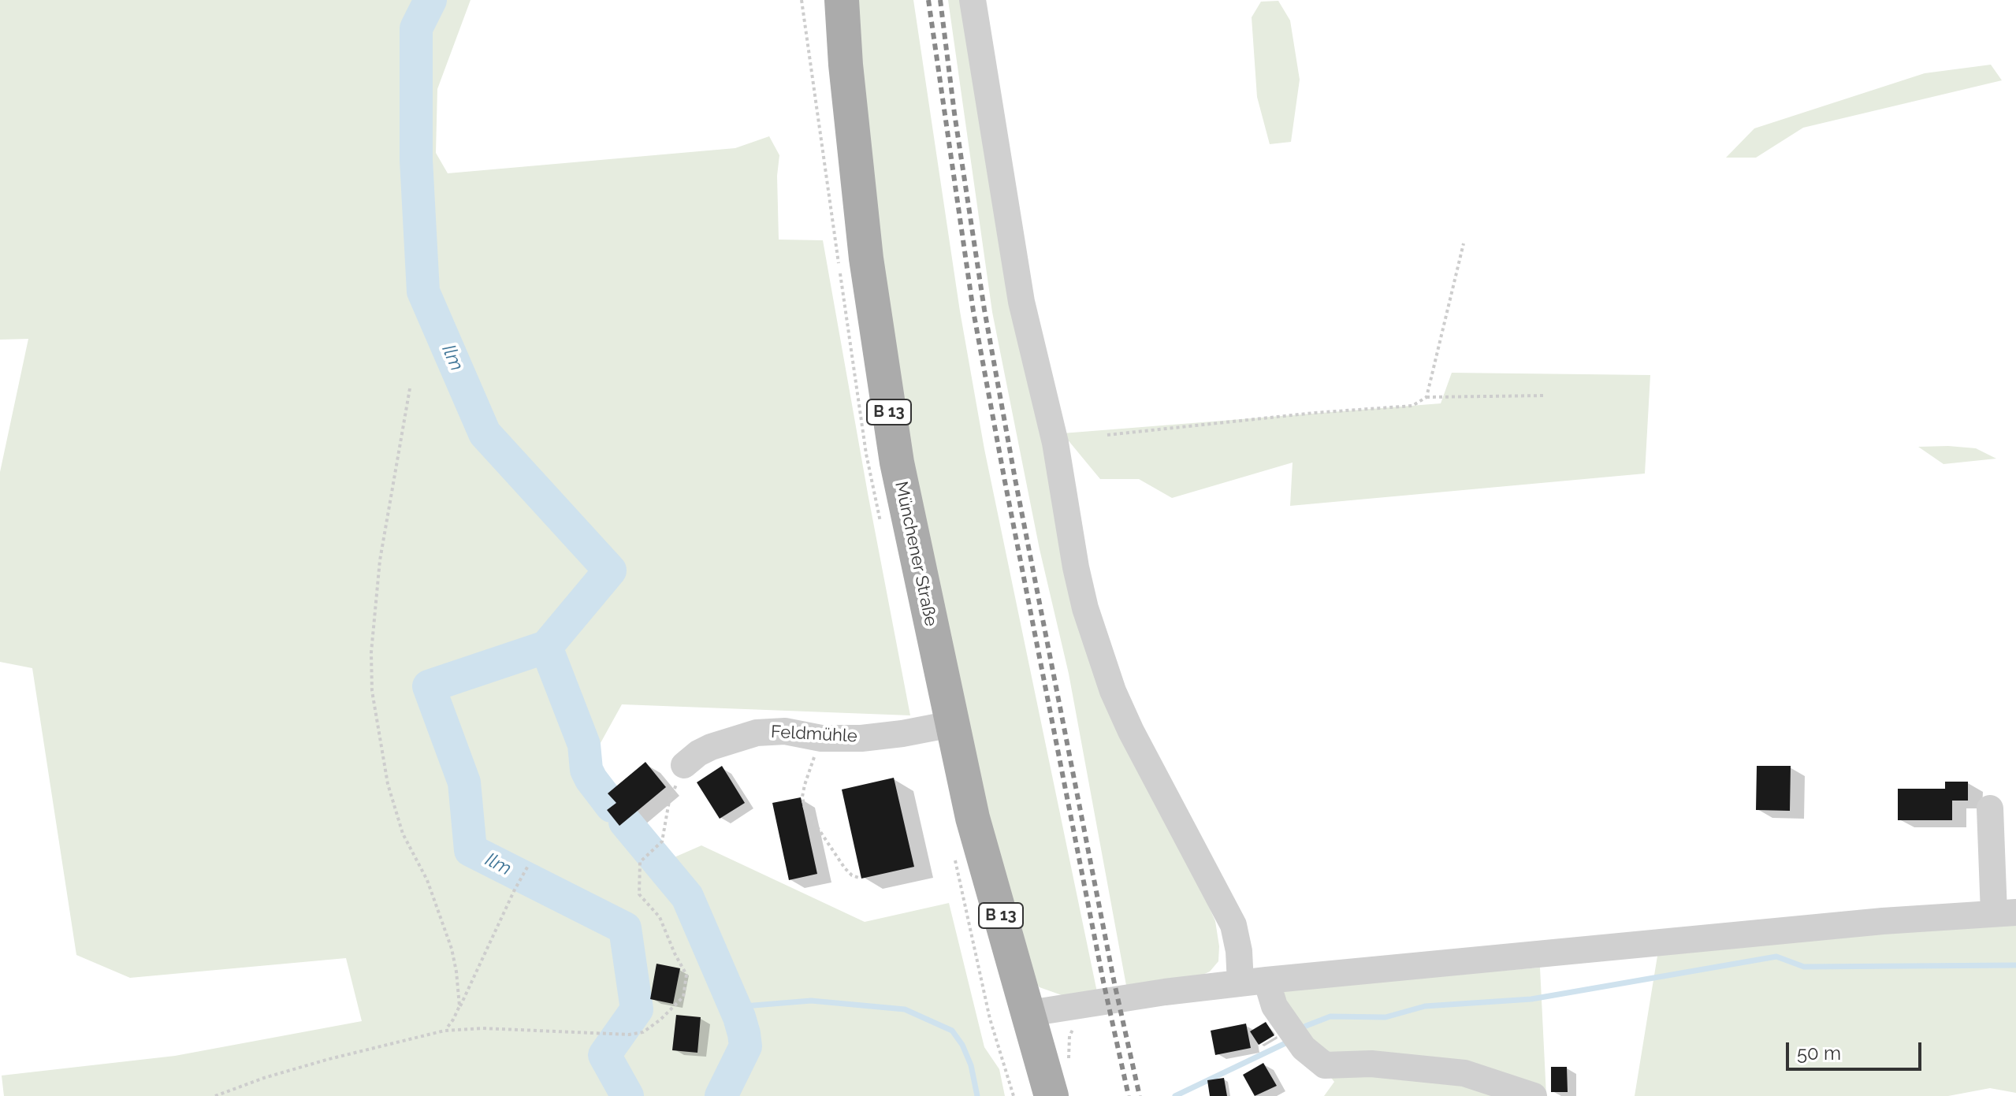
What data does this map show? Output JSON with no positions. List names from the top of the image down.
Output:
{
  "streets": {
    "main road": ["B 13", "Münchener Straße"],
    "street": ["Feldmühle"]
  },
  "crossings": [
    ["Münchener Straße", "Feldmühle"]
  ],
  "water": ["Ilm"],
  "scale_bar": "50 m"
}
